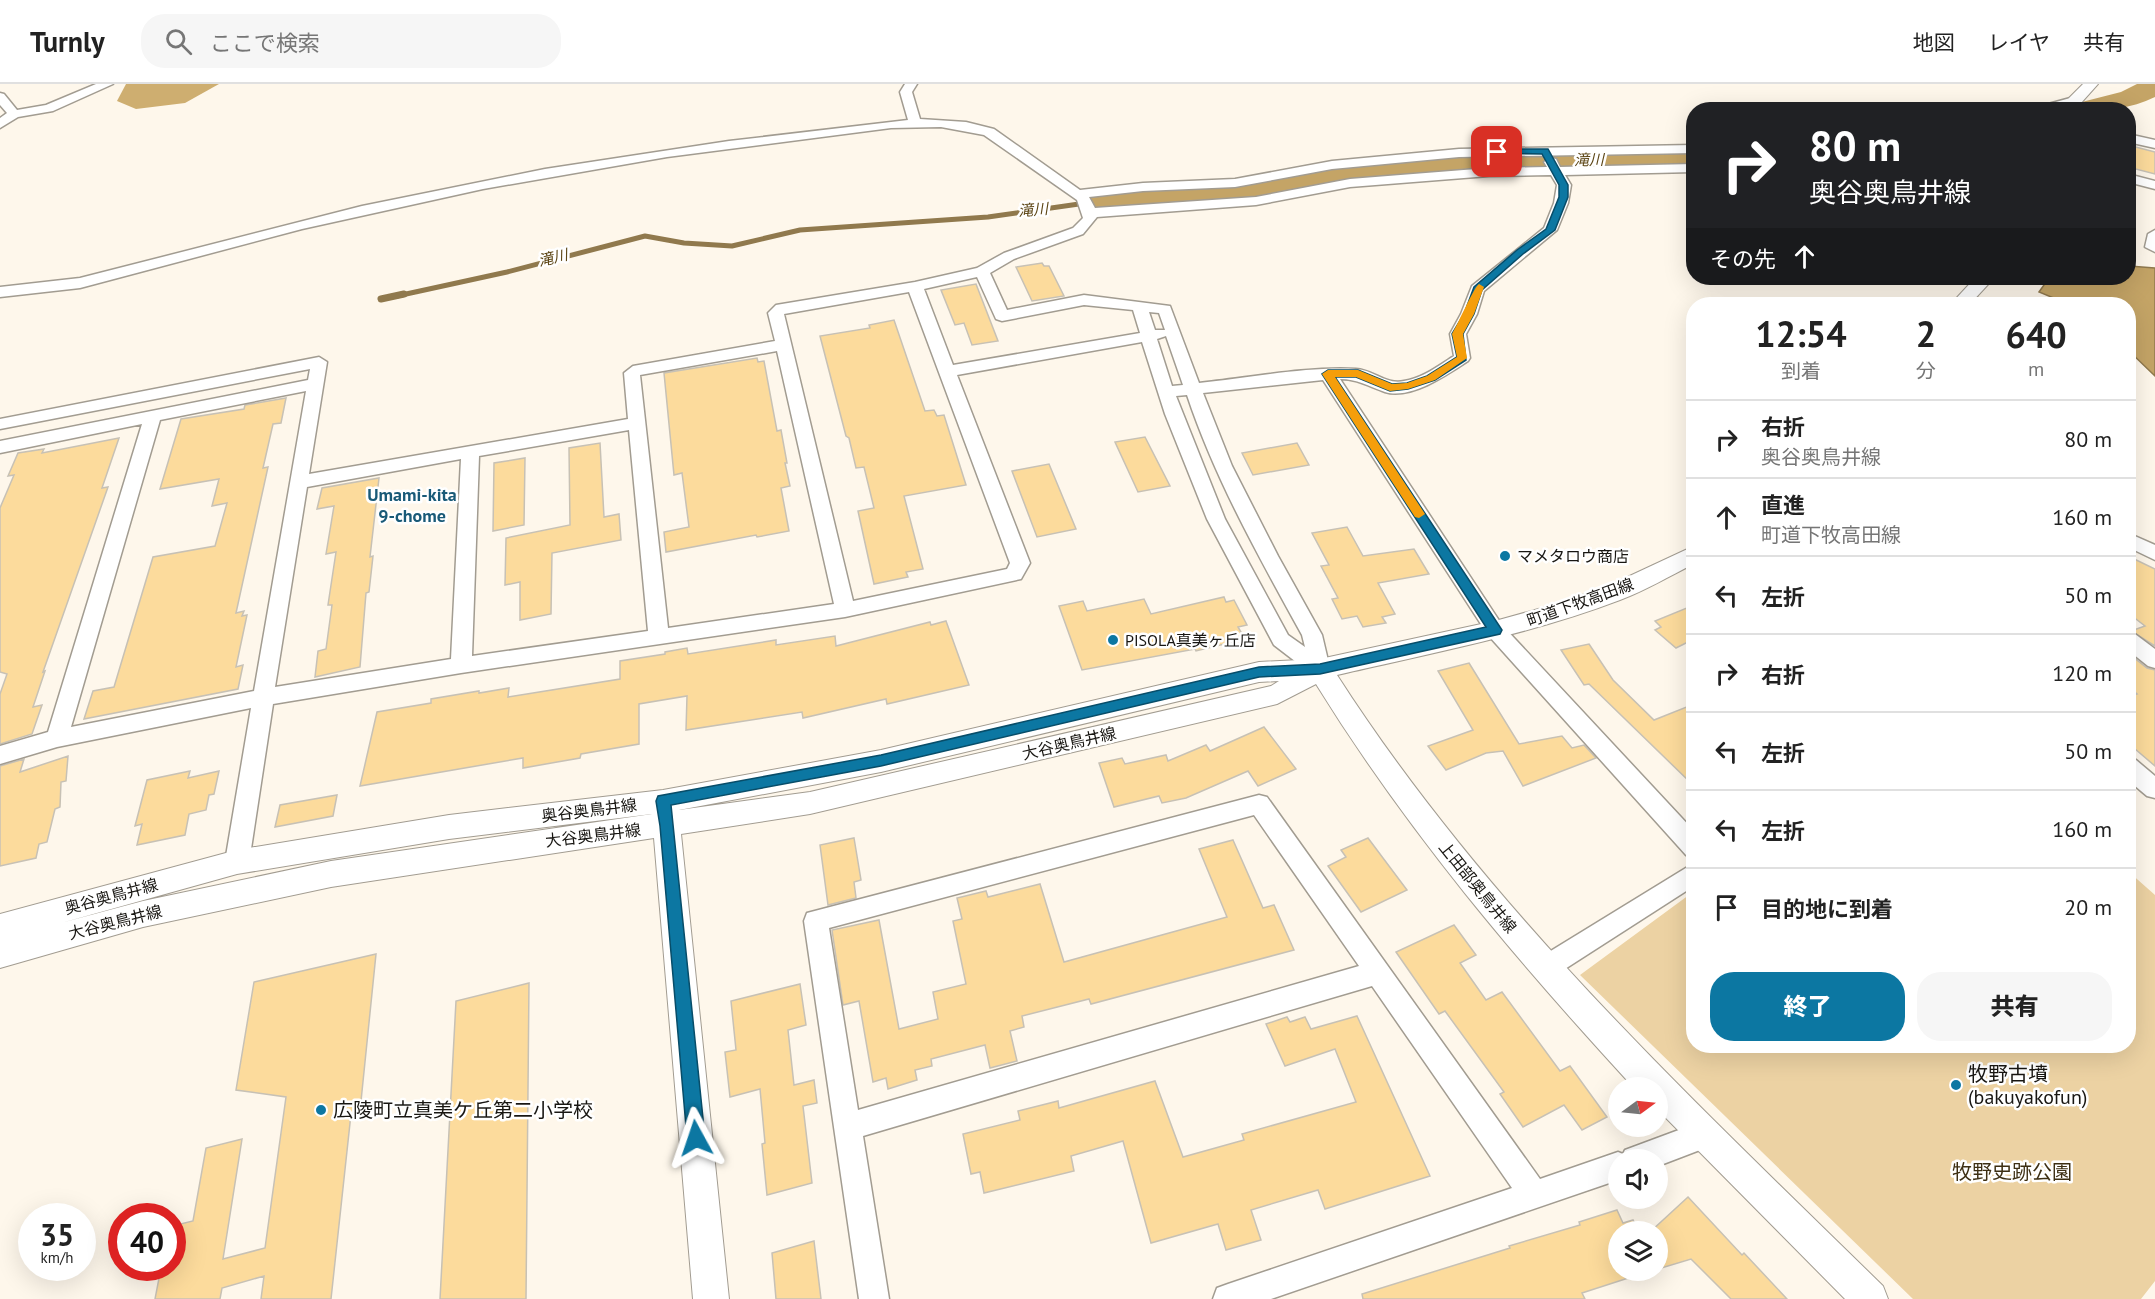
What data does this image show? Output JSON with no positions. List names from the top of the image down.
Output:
{
  "streets": {
    "street": [
      "町道下牧高田線",
      "大谷奥鳥井線",
      "奥谷奥鳥井線",
      "上田部奥鳥井線"
    ]
  },
  "crossings": [
    ["町道下牧高田線", "大谷奥鳥井線"],
    ["町道下牧高田線", "上田部奥鳥井線"],
    ["大谷奥鳥井線", "奥谷奥鳥井線"],
    ["大谷奥鳥井線", "上田部奥鳥井線"]
  ],
  "districts": ["Umami-kita 9-chome"],
  "water": ["滝川"],
  "parks": ["牧野史跡公園"],
  "places": [
    "マメタロウ商店",
    "PISOLA真美ヶ丘店",
    "牧野古墳 (bakuyakofun)",
    "広陵町立真美ケ丘第二小学校"
  ],
  "north": "right",
  "page": {
    "header": "Turnly",
    "search": "ここで検索",
    "nav": ["地図", "レイヤ", "共有"],
    "turn": ["80 m", "奥谷奥鳥井線"],
    "then": "その先",
    "eta": [
      "12:54",
      "到着",
      "2",
      "分",
      "640",
      "m"
    ],
    "list": [
      {
        "name": "右折",
        "note": "奥谷奥鳥井線",
        "value": "80 m"
      },
      {
        "name": "直進",
        "note": "町道下牧高田線",
        "value": "160 m"
      },
      {
        "name": "左折",
        "value": "50 m"
      },
      {
        "name": "右折",
        "value": "120 m"
      },
      {
        "name": "左折",
        "value": "50 m"
      },
      {
        "name": "左折",
        "value": "160 m"
      },
      {
        "name": "目的地に到着",
        "value": "20 m"
      }
    ],
    "buttons": ["終了", "共有"],
    "speed": "35 km/h",
    "limit": "40"
  }
}
